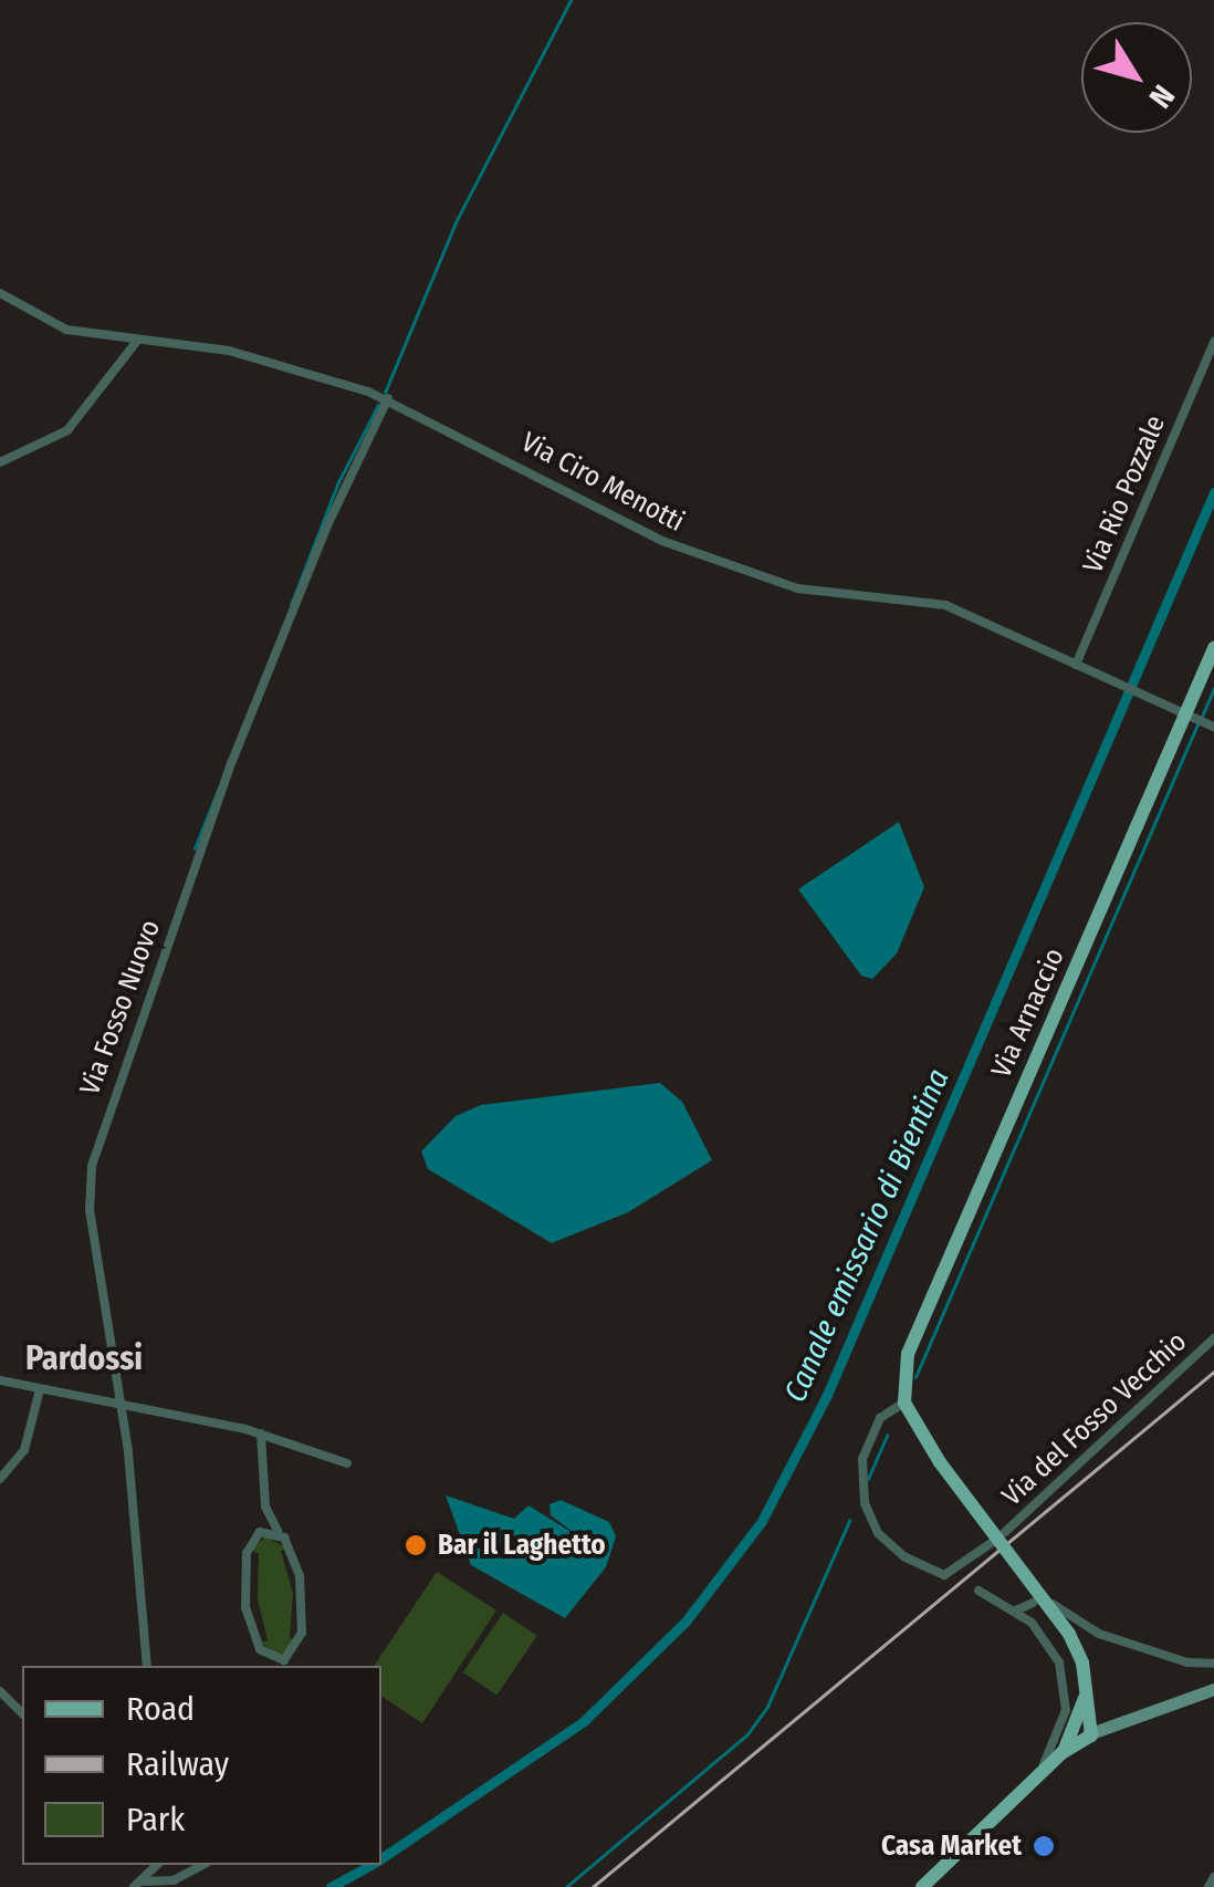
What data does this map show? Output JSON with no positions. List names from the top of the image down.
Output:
{
  "streets": {
    "main road": ["Via Arnaccio"],
    "street": [
      "Via Ciro Menotti",
      "Via Rio Pozzale",
      "Via Fosso Nuovo",
      "Via del Fosso Vecchio"
    ]
  },
  "crossings": [
    ["Via Ciro Menotti", "Via Rio Pozzale"],
    ["Via Ciro Menotti", "Via Fosso Nuovo"],
    ["Via Ciro Menotti", "Via Arnaccio"],
    ["Via Arnaccio", "Via del Fosso Vecchio"]
  ],
  "districts": ["Pardossi"],
  "water": ["Canale emissario di Bientina"],
  "places": ["Bar il Laghetto", "Casa Market"],
  "legend": ["Road", "Railway", "Park"],
  "north": "bottom right"
}
